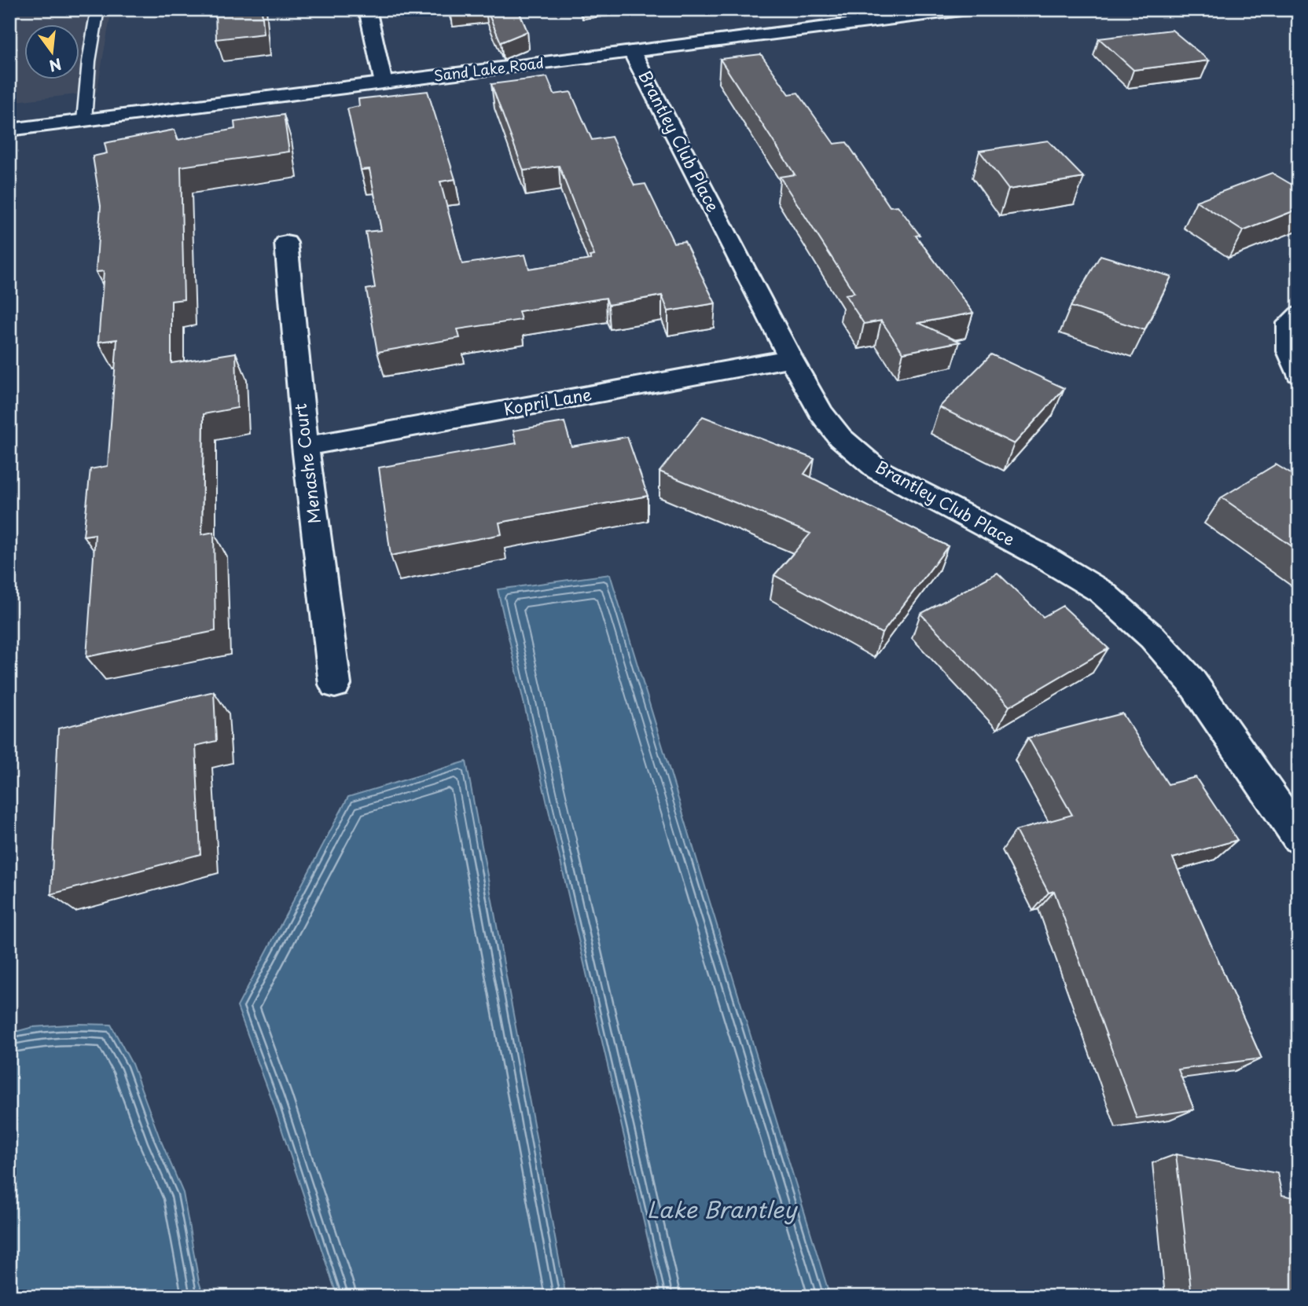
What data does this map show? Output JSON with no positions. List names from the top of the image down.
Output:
{
  "streets": {
    "street": [
      "Sand Lake Road",
      "Brantley Club Place",
      "Kopril Lane",
      "Menashe Court"
    ]
  },
  "crossings": [
    ["Sand Lake Road", "Brantley Club Place"],
    ["Brantley Club Place", "Kopril Lane"],
    ["Kopril Lane", "Menashe Court"]
  ],
  "water": ["Lake Brantley"],
  "north": "bottom"
}
